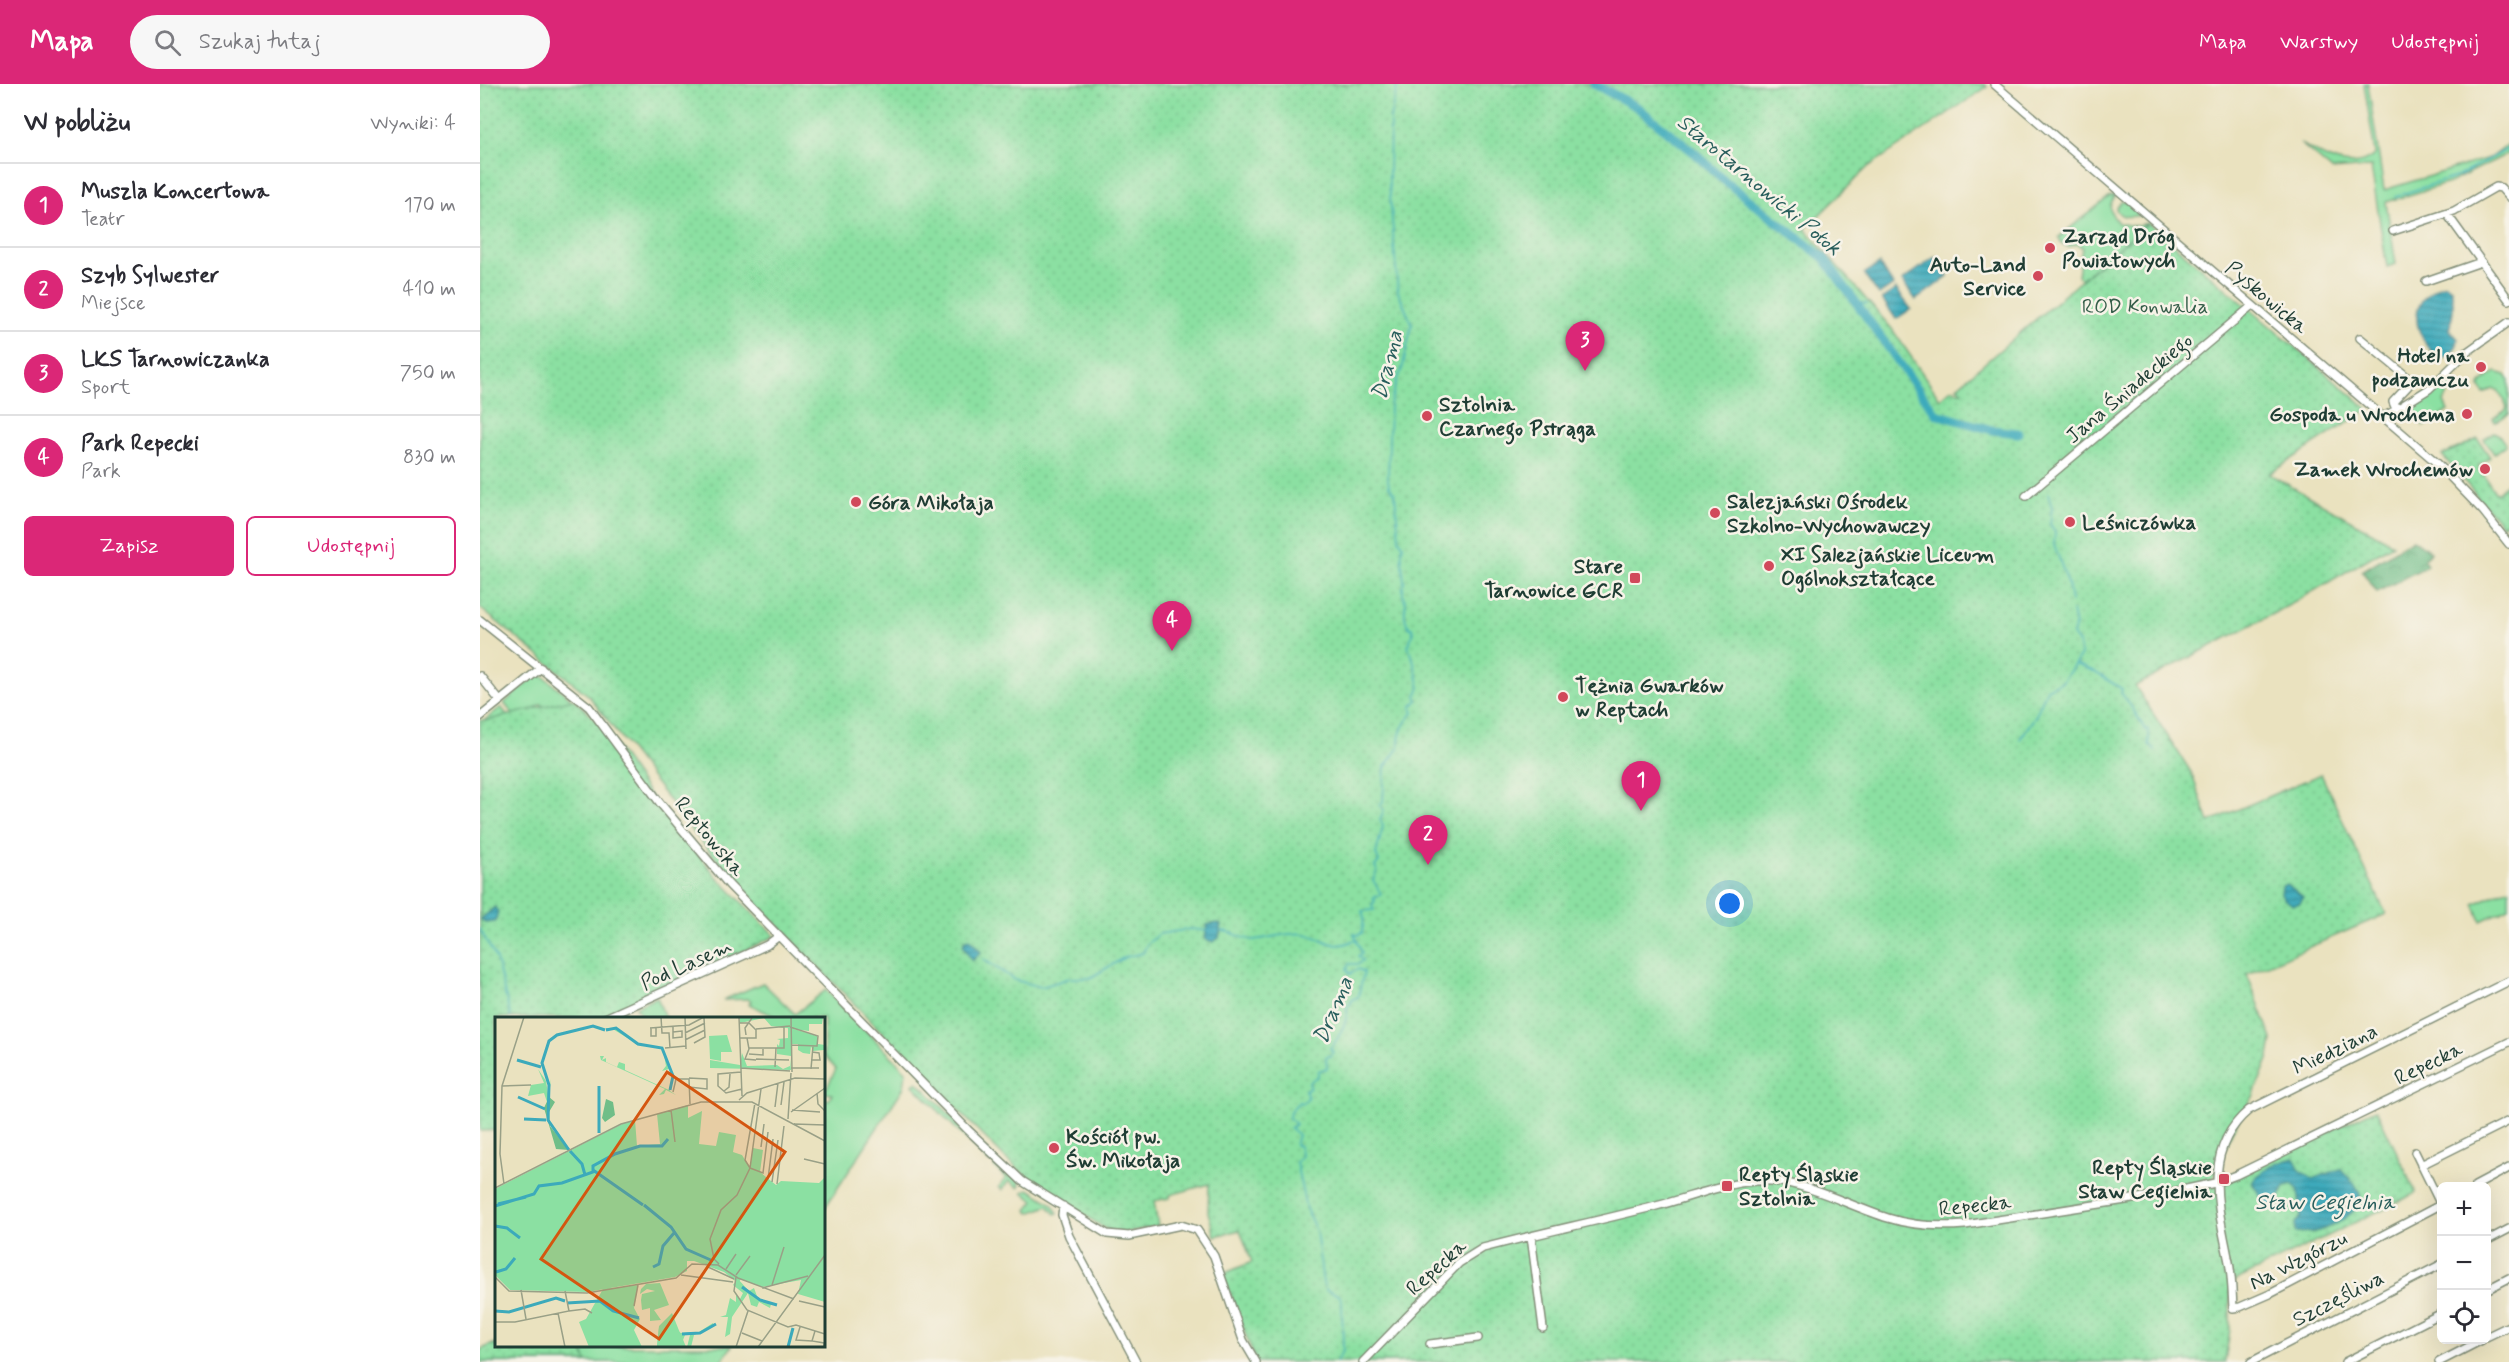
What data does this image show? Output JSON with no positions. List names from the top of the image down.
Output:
{
  "streets": {
    "street": [
      "Pyskowicka",
      "Jana Śniadeckiego",
      "Reptowska",
      "Pod Lasem",
      "Miedziana",
      "Repecka",
      "Na Wzgórzu",
      "Szczęśliwa"
    ]
  },
  "crossings": [
    ["Pyskowicka", "Jana Śniadeckiego"],
    ["Reptowska", "Pod Lasem"],
    ["Miedziana", "Repecka"],
    ["Miedziana", "Na Wzgórzu"]
  ],
  "water": ["Starotarnowicki Potok", "Drama", "Staw Cegielnia"],
  "parks": ["ROD Konwalia"],
  "places": {
    "other": [
      "Zarząd Dróg Powiatowych",
      "Auto-Land Service",
      "Hotel na podzamczu",
      "Gospoda u Wrochema",
      "Sztolnia Czarnego Pstrąga",
      "Zamek Wrochemów",
      "Góra Mikołaja",
      "Salezjański Ośrodek Szkolno-Wychowawczy",
      "Leśniczówka",
      "XI Salezjańskie Liceum Ogólnokształcące",
      "Tężnia Gwarków w Reptach",
      "Kościół pw. Św. Mikołaja"
    ],
    "transit": ["Stare Tarnowice GCR", "Repty Śląskie Staw Cegielnia", "Repty Śląskie Sztolnia"]
  },
  "page": {
    "header": "Mapa",
    "search": "Szukaj tutaj",
    "nav": ["Mapa", "Warstwy", "Udostępnij"],
    "heading": ["W pobliżu", "Wyniki: 4"],
    "list": [
      {
        "mark": "1",
        "name": "Muszla Koncertowa",
        "note": "Teatr",
        "value": "170 m"
      },
      {
        "mark": "2",
        "name": "Szyb Sylwester",
        "note": "Miejsce",
        "value": "410 m"
      },
      {
        "mark": "3",
        "name": "LKS Tarnowiczanka",
        "note": "Sport",
        "value": "750 m"
      },
      {
        "mark": "4",
        "name": "Park Repecki",
        "note": "Park",
        "value": "830 m"
      }
    ],
    "pins": [
      "3",
      "4",
      "1",
      "2"
    ],
    "buttons": ["Zapisz", "Udostępnij"],
    "map_buttons": ["+", "−"]
  }
}
